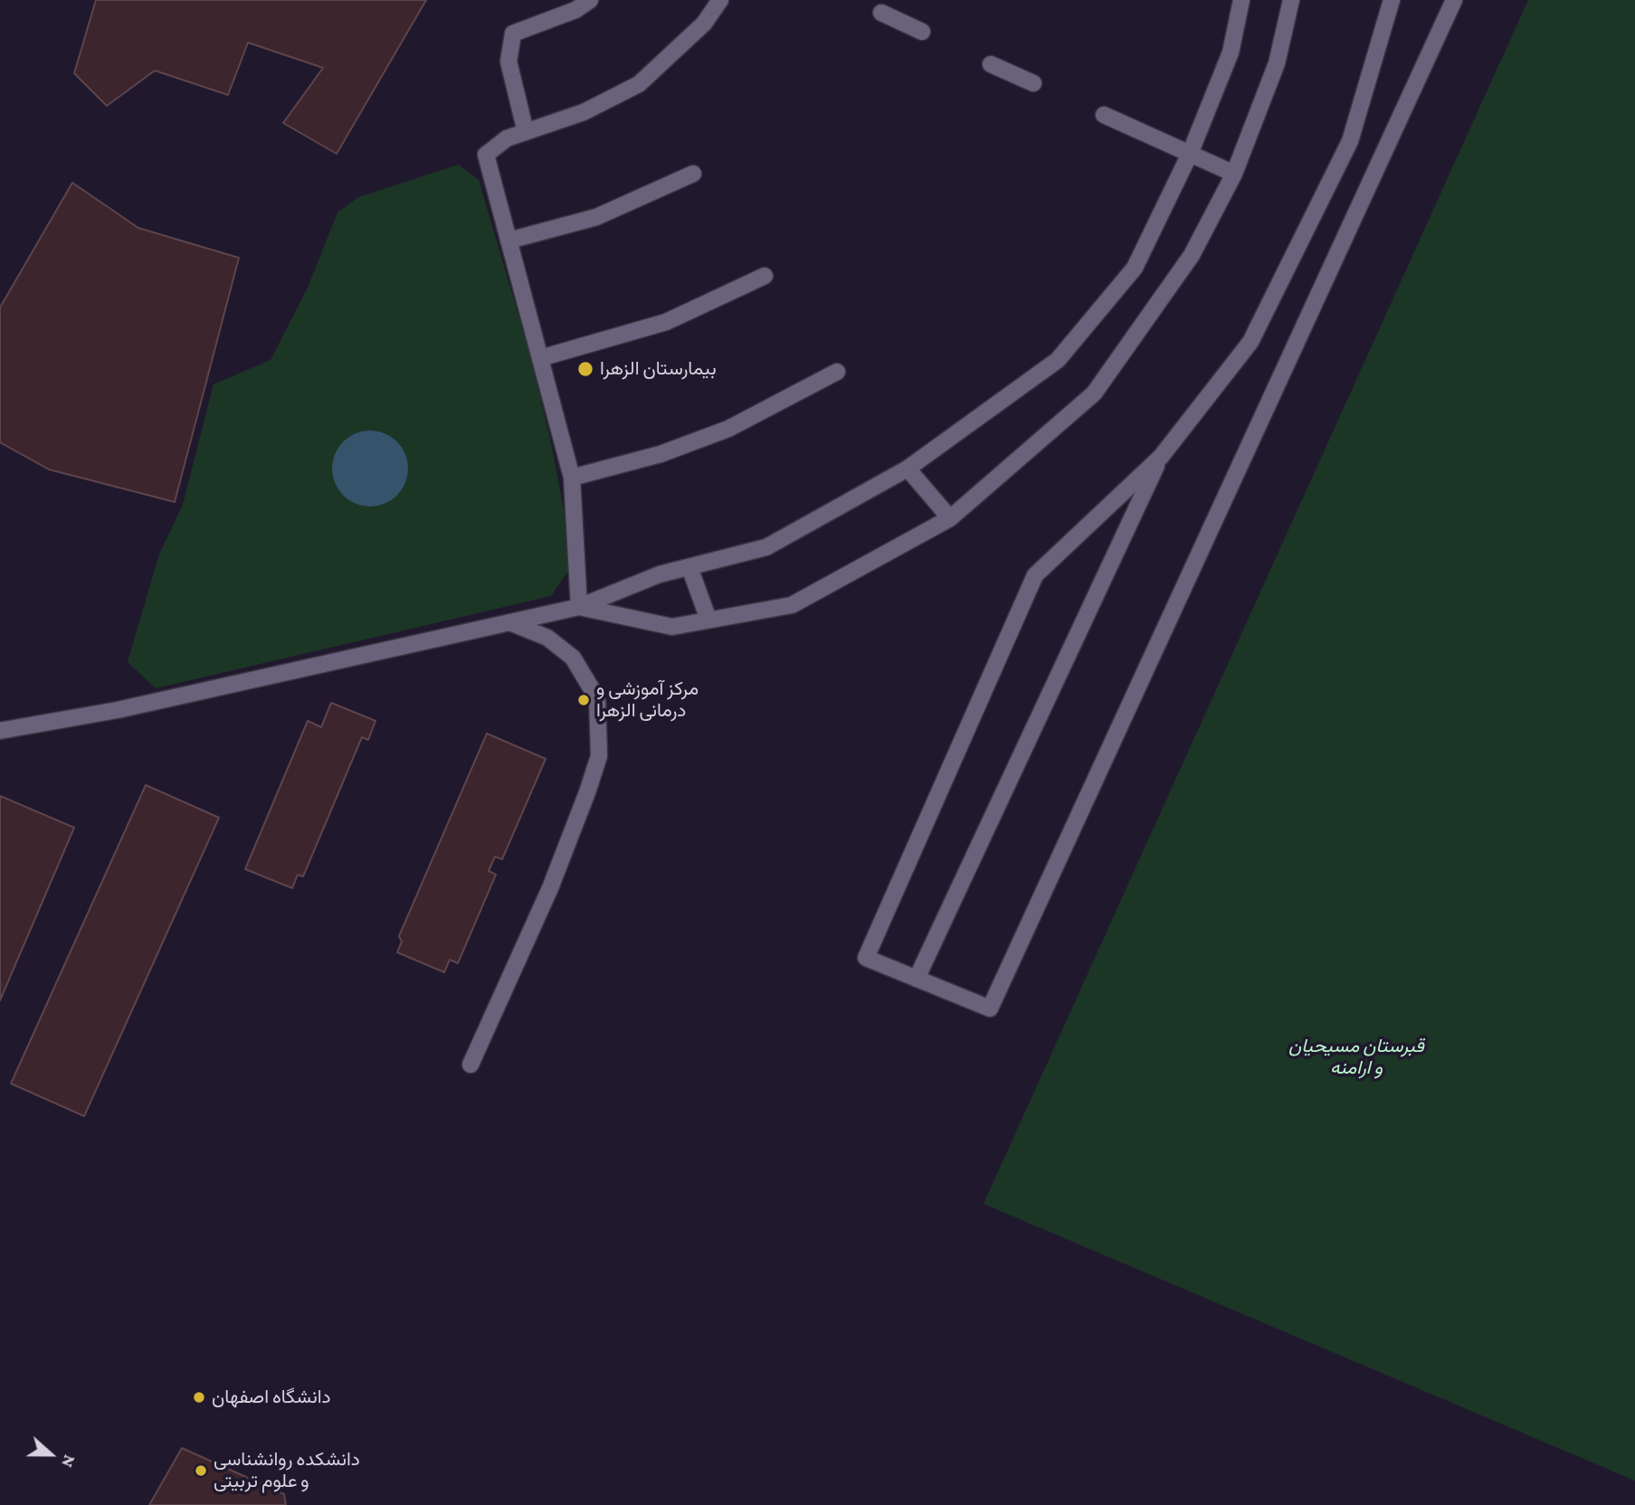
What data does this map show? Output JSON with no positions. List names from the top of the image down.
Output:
{
  "parks": ["قبرستان مسیحیان و ارامنه"],
  "places": [
    "بیمارستان الزهرا",
    "مرکز آموزشی و درمانی الزهرا",
    "دانشگاه اصفهان",
    "دانشکده روانشناسی و علوم تربیتی"
  ],
  "north": "right"
}
